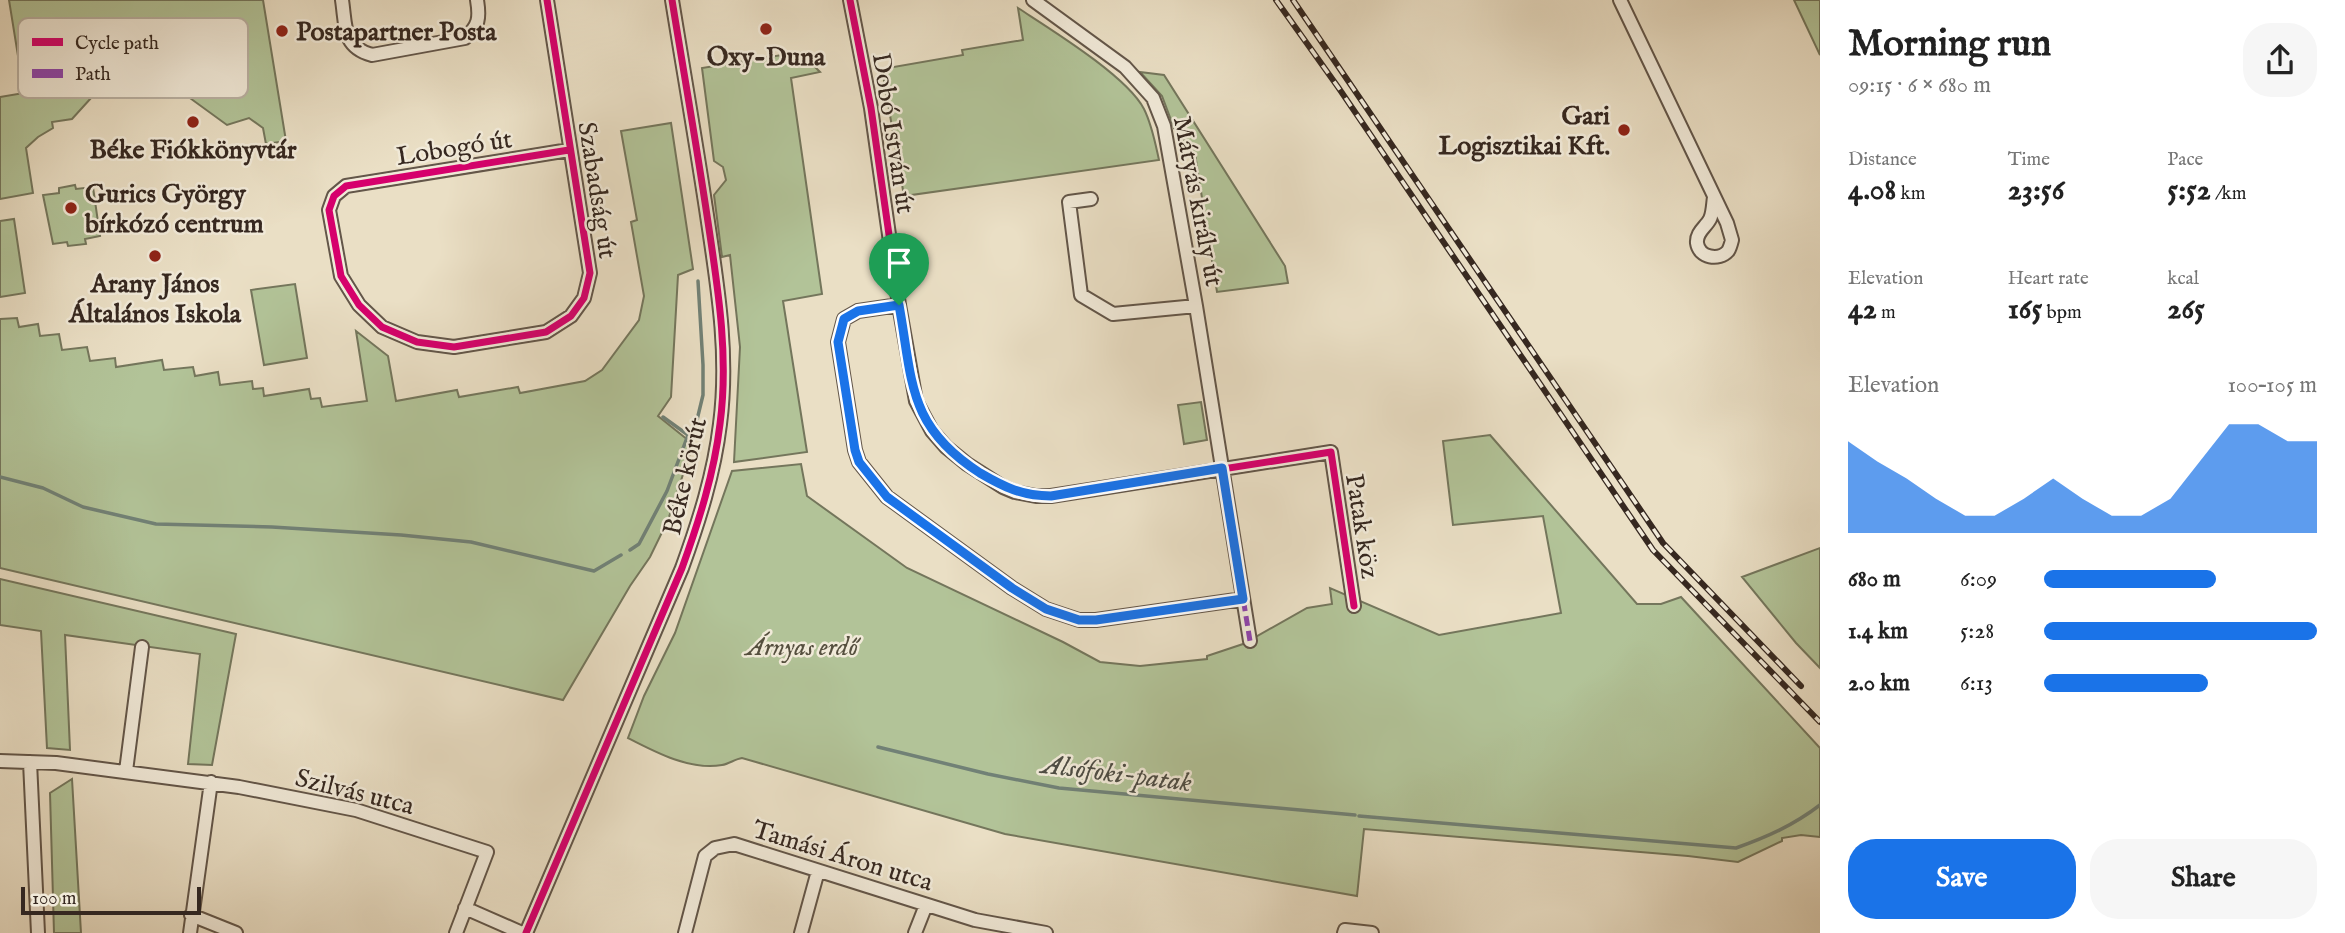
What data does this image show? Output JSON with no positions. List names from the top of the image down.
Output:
{
  "streets": {
    "street": [
      "Dobó István út",
      "Lobogó út",
      "Szabadság út",
      "Mátyás király út",
      "Béke körút",
      "Patak köz",
      "Szilvás utca",
      "Tamási Áron utca"
    ]
  },
  "crossings": [
    ["Dobó István út", "Mátyás király út"],
    ["Dobó István út", "Patak köz"],
    ["Lobogó út", "Szabadság út"]
  ],
  "water": ["Alsófoki-patak"],
  "parks": ["Árnyas erdő"],
  "places": [
    "Oxy-Duna",
    "Postapartner Posta",
    "Béke Fiókkönyvtár",
    "Gari Logisztikai Kft.",
    "Gurics György bírkózó centrum",
    "Arany János Általános Iskola"
  ],
  "legend": ["Cycle path", "Path"],
  "scale_bar": "100 m",
  "page": {
    "heading": ["Morning run", "09:15 · 6 × 680 m"],
    "stats": [
      ["Distance", "4.08 km"],
      ["Time", "23:56"],
      ["Pace", "5:52 /km"],
      ["Elevation", "42 m"],
      ["Heart rate", "165 bpm"],
      ["kcal", "265"]
    ],
    "chart": ["Elevation", "100–105 m"],
    "list": [
      {
        "name": "680 m",
        "note": "6:09"
      },
      {
        "name": "1.4 km",
        "note": "5:28"
      },
      {
        "name": "2.0 km",
        "note": "6:13"
      }
    ],
    "buttons": ["Save", "Share"],
    "scale": "100 m"
  }
}
